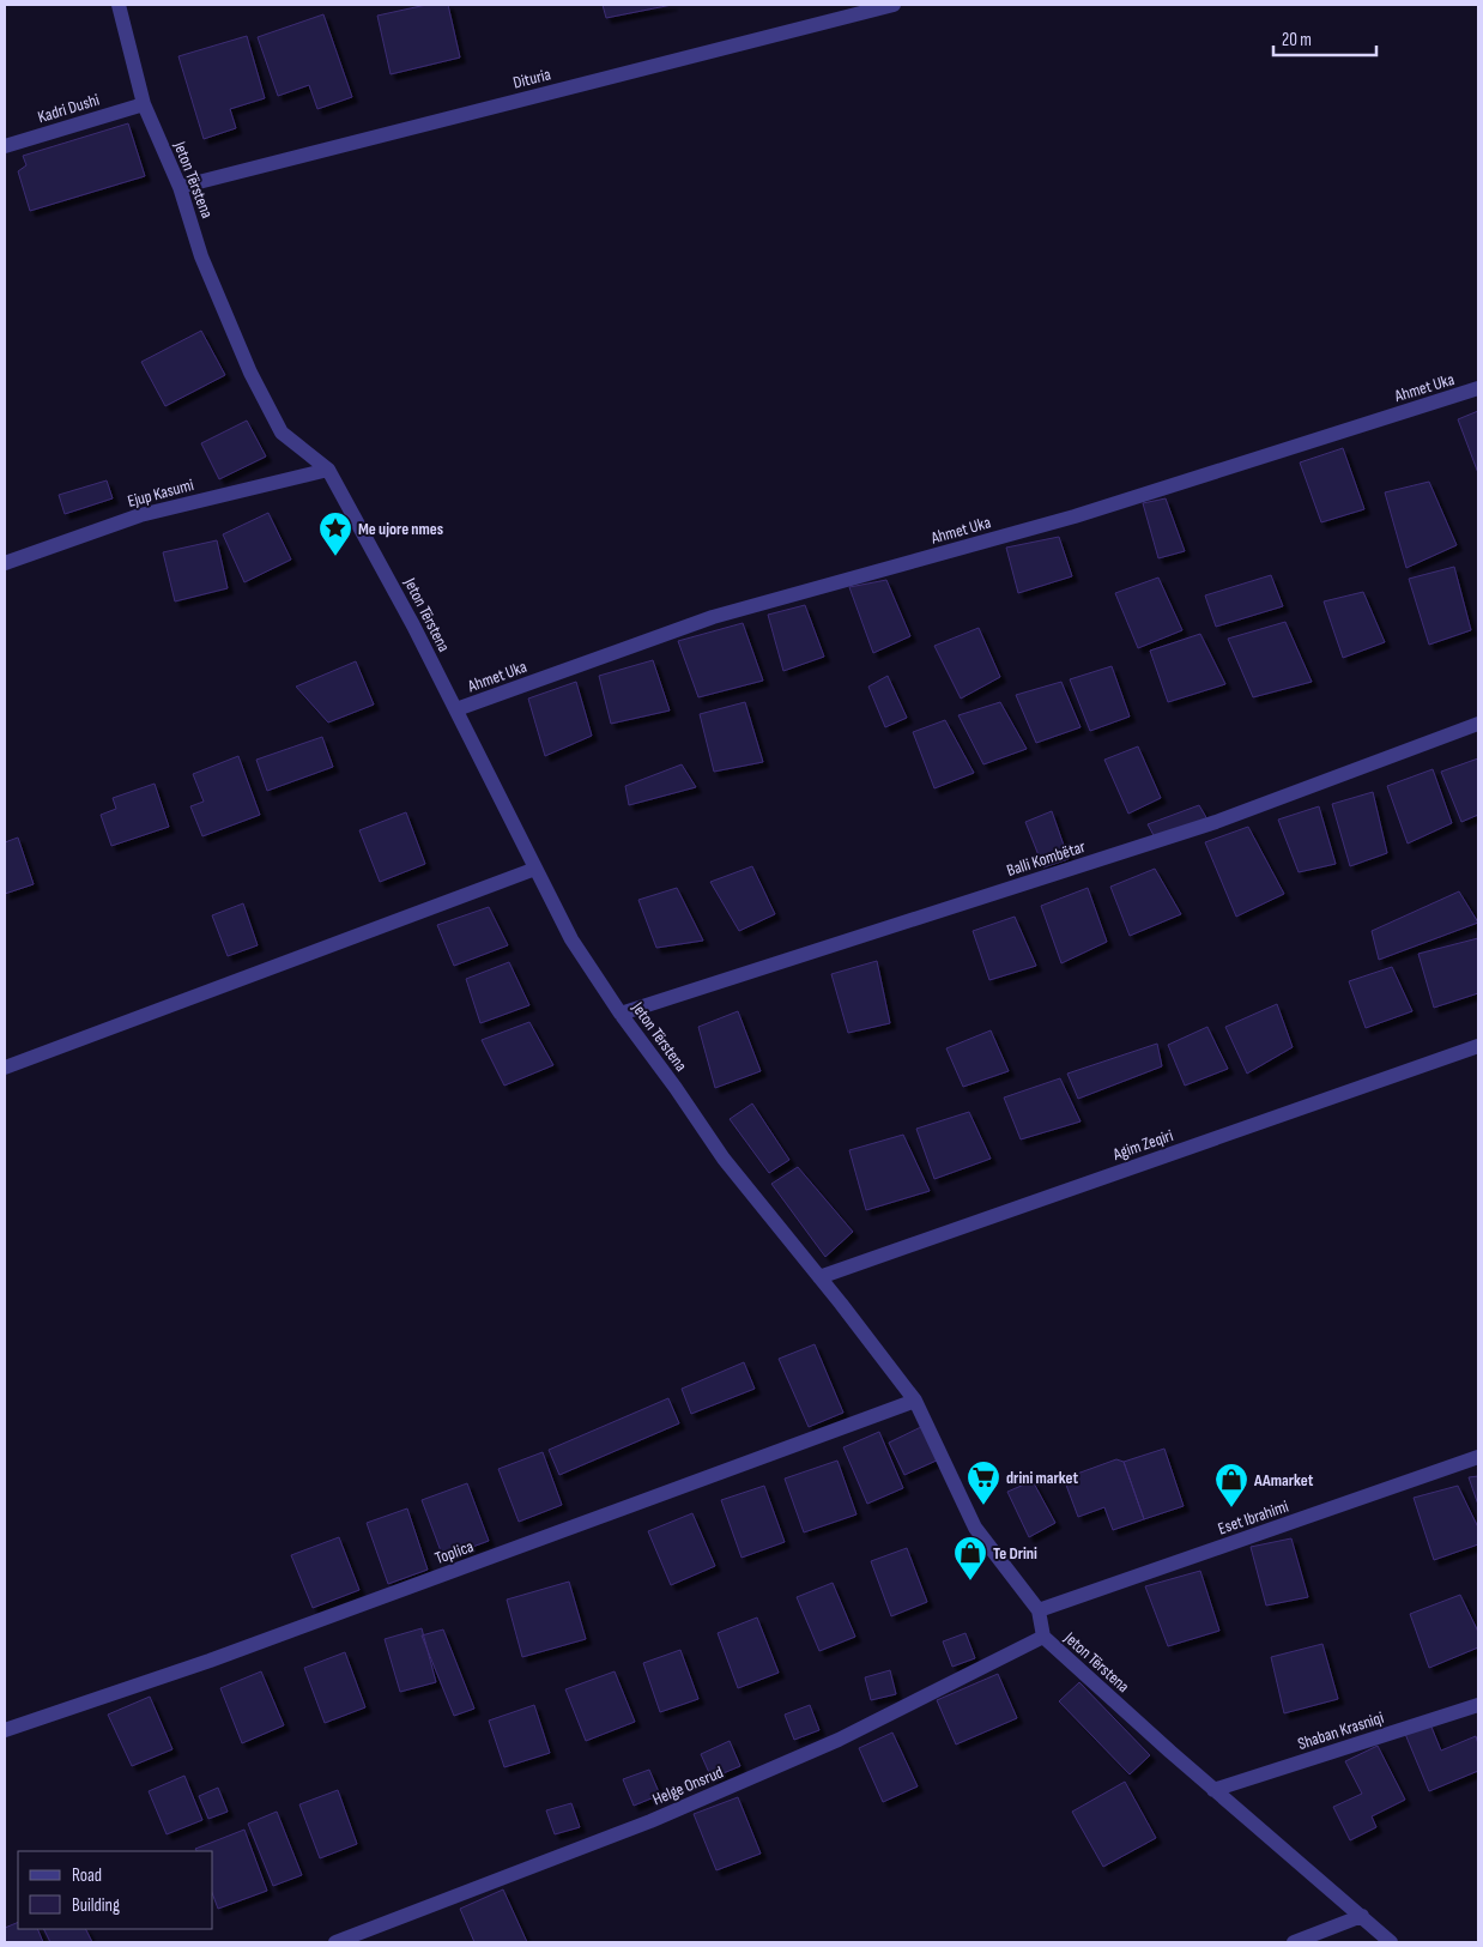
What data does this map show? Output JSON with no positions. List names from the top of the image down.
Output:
{
  "streets": {
    "street": [
      "Dituria",
      "Kadri Dushi",
      "Jeton Tërstena",
      "Ahmet Uka",
      "Ejup Kasumi",
      "Balli Kombëtar",
      "Agim Zeqiri",
      "Eset Ibrahimi",
      "Toplica",
      "Shaban Krasniqi",
      "Helge Onsrud"
    ]
  },
  "crossings": [
    ["Dituria", "Jeton Tërstena"],
    ["Kadri Dushi", "Jeton Tërstena"],
    ["Jeton Tërstena", "Ahmet Uka"],
    ["Jeton Tërstena", "Ejup Kasumi"],
    ["Jeton Tërstena", "Balli Kombëtar"],
    ["Jeton Tërstena", "Agim Zeqiri"],
    ["Jeton Tërstena", "Eset Ibrahimi"],
    ["Jeton Tërstena", "Toplica"],
    ["Jeton Tërstena", "Shaban Krasniqi"],
    ["Jeton Tërstena", "Helge Onsrud"]
  ],
  "places": {
    "place": ["Me ujore nmes"],
    "supermarket": ["drini market"],
    "shop": ["AAmarket", "Te Drini"]
  },
  "legend": ["Road", "Building"],
  "scale_bar": "20 m"
}
